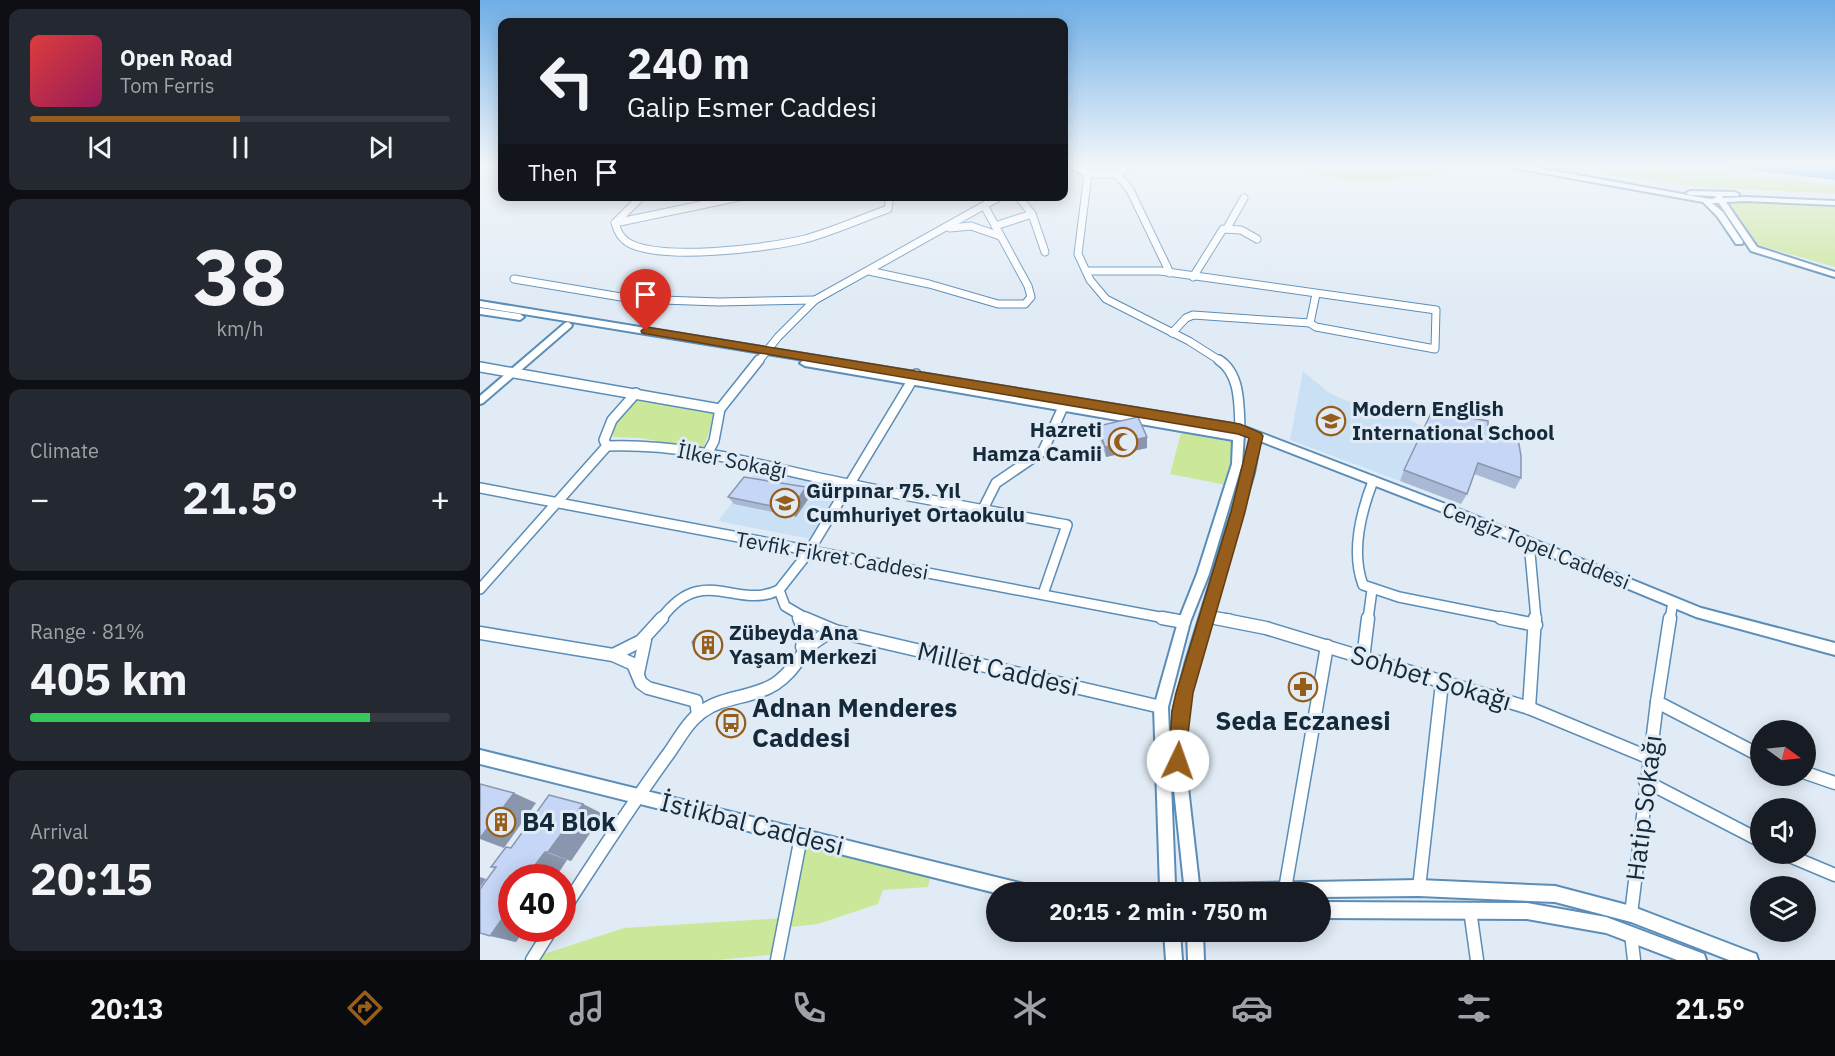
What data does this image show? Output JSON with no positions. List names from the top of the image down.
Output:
{
  "streets": {
    "street": [
      "İlker Sokağı",
      "Cengiz Topel Caddesi",
      "Tevfik Fikret Caddesi",
      "Millet Caddesi",
      "Sohbet Sokağı",
      "Hatip Sokağı",
      "İstikbal Caddesi"
    ]
  },
  "crossings": [
    ["İlker Sokağı", "Tevfik Fikret Caddesi"],
    ["Cengiz Topel Caddesi", "Hatip Sokağı"],
    ["Sohbet Sokağı", "Hatip Sokağı"]
  ],
  "places": {
    "school or university": ["Modern English International School", "Gürpınar 75. Yıl Cumhuriyet Ortaokulu"],
    "mosque": ["Hazreti Hamza Camii"],
    "building": ["Zübeyda Ana Yaşam Merkezi", "B4 Blok"],
    "pharmacy": ["Seda Eczanesi"],
    "bus stop": ["Adnan Menderes Caddesi"]
  },
  "north": "right",
  "page": {
    "turn": ["240 m", "Galip Esmer Caddesi"],
    "song": ["Open Road", "Tom Ferris"],
    "then": "Then",
    "tile": [
      ["38", "km/h"],
      "Climate",
      ["Range · 81%", "405 km"],
      ["Arrival", "20:15"]
    ],
    "heat": ["−", "21.5°", "+"],
    "limit": "40",
    "trip": "20:15 · 2 min · 750 m",
    "tabs": ["20:13", "21.5°"]
  }
}
